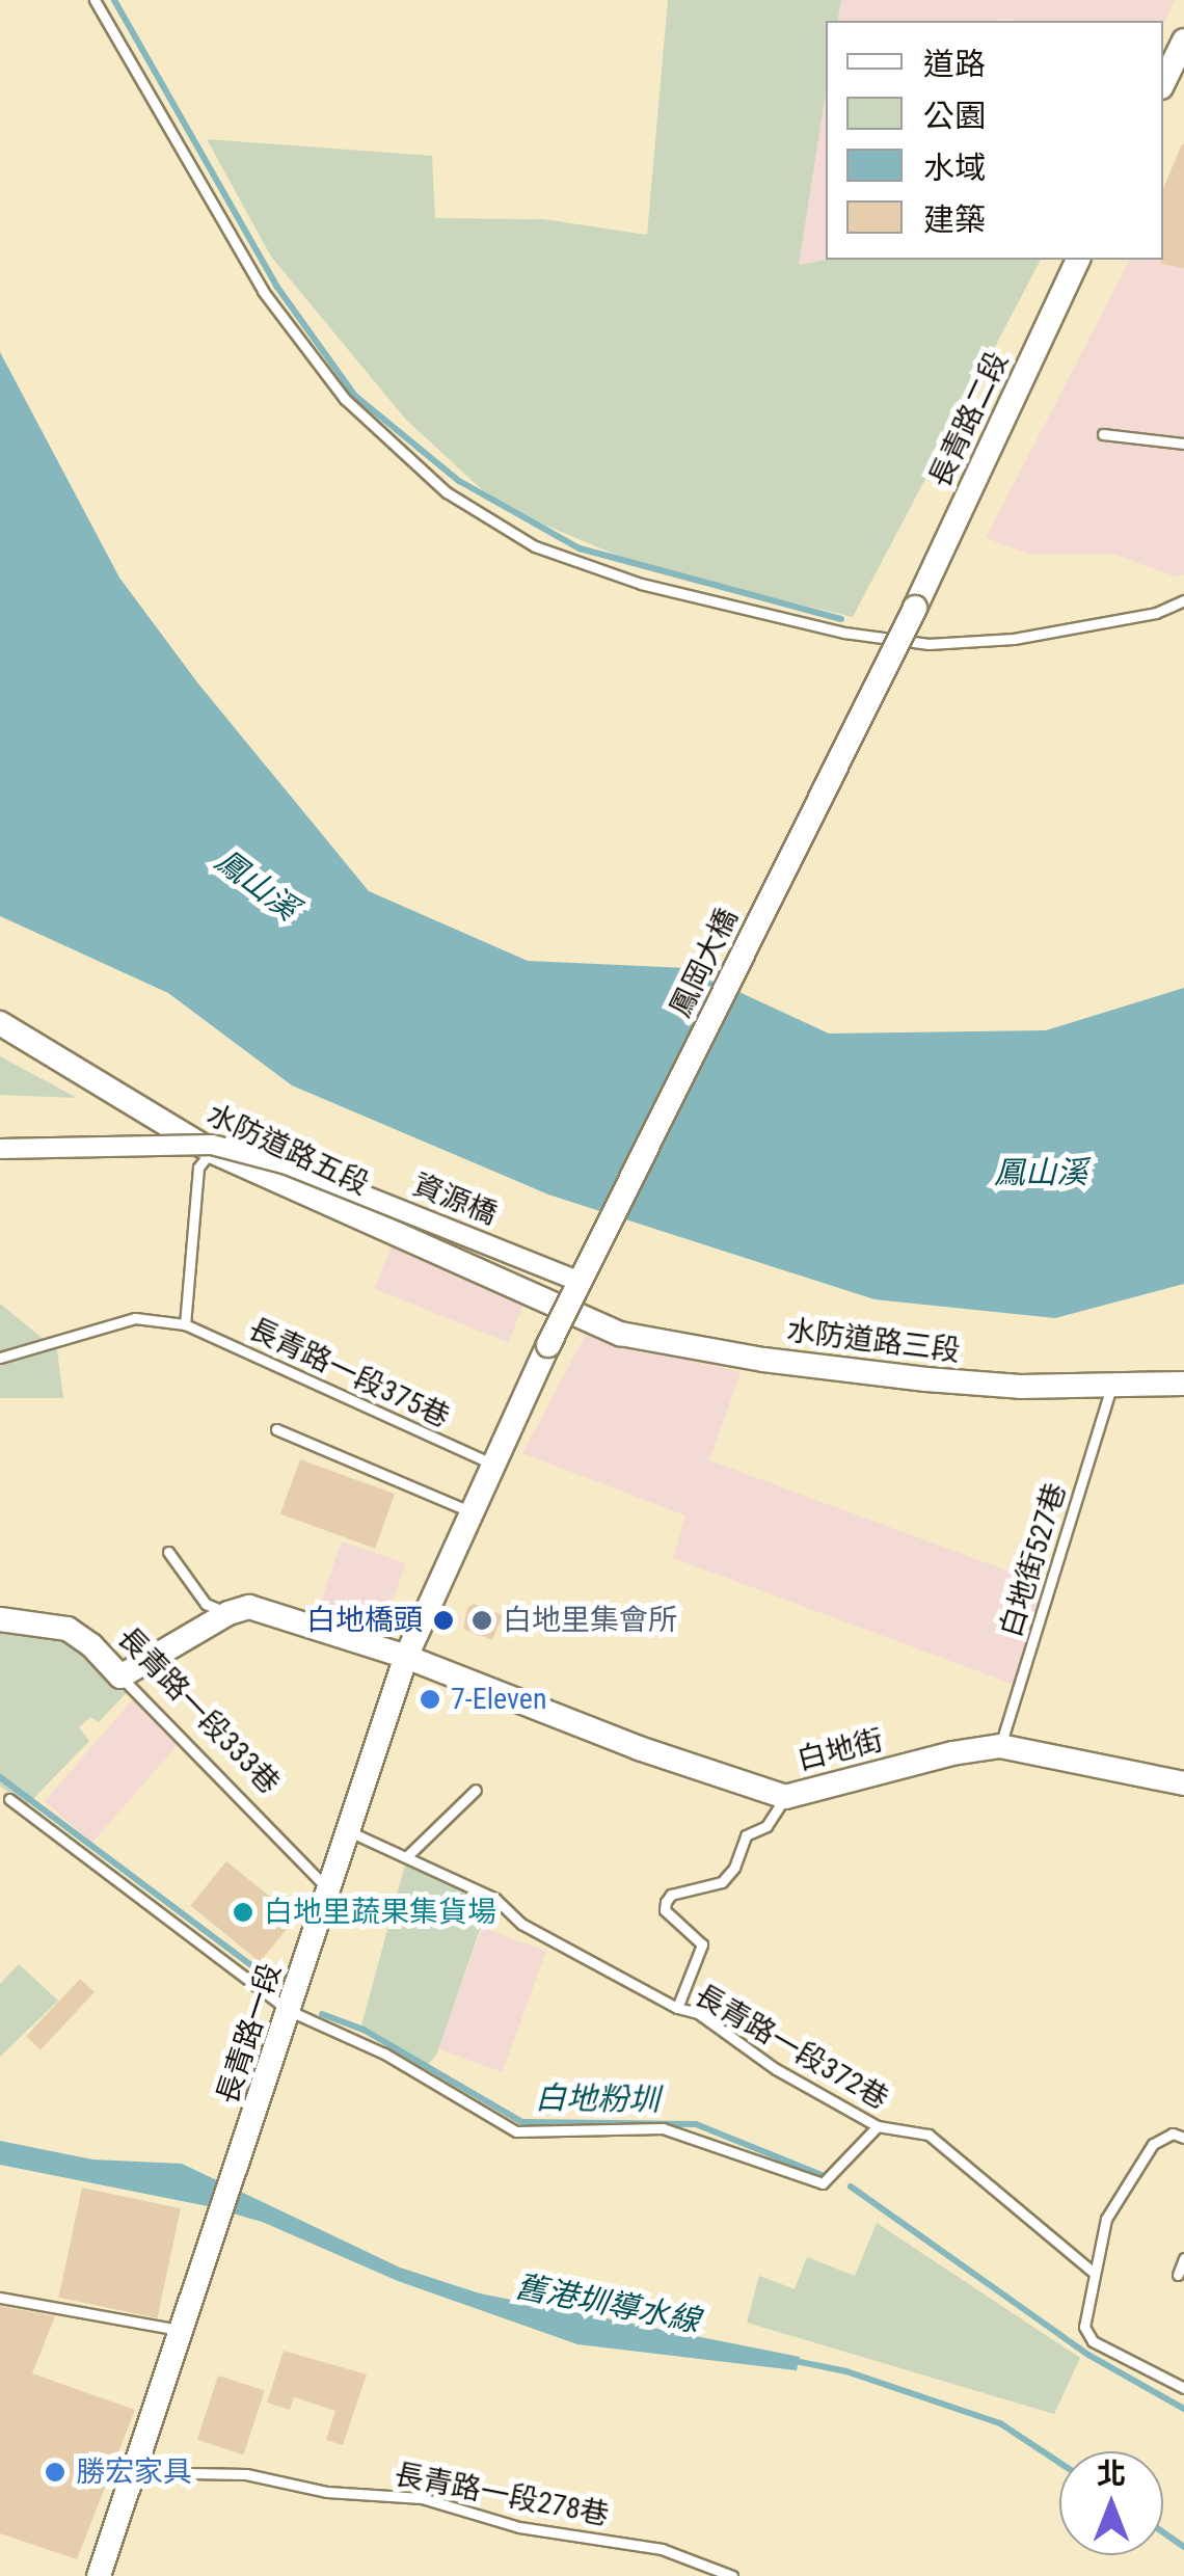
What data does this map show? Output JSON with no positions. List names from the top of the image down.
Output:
{
  "streets": {
    "street": [
      "長青路二段",
      "鳳岡大橋",
      "水防道路五段",
      "資源橋",
      "水防道路三段",
      "長青路一段333巷",
      "白地街",
      "長青路一段"
    ],
    "lane": [
      "長青路一段375巷",
      "白地街527巷",
      "長青路一段372巷",
      "長青路一段278巷"
    ]
  },
  "crossings": [
    ["長青路二段", "鳳岡大橋"],
    ["鳳岡大橋", "資源橋"],
    ["鳳岡大橋", "長青路一段"],
    ["水防道路五段", "水防道路三段"],
    ["水防道路三段", "白地街527巷"],
    ["長青路一段375巷", "長青路一段"],
    ["白地街527巷", "白地街"],
    ["長青路一段333巷", "長青路一段"],
    ["白地街", "長青路一段"],
    ["長青路一段", "長青路一段372巷"],
    ["長青路一段", "長青路一段278巷"]
  ],
  "water": ["鳳山溪", "白地粉圳", "舊港圳導水線"],
  "places": [
    "白地橋頭",
    "白地里集會所",
    "7-Eleven",
    "白地里蔬果集貨場",
    "勝宏家具"
  ],
  "legend": [
    "道路",
    "公園",
    "水域",
    "建築"
  ],
  "north": "top"
}
